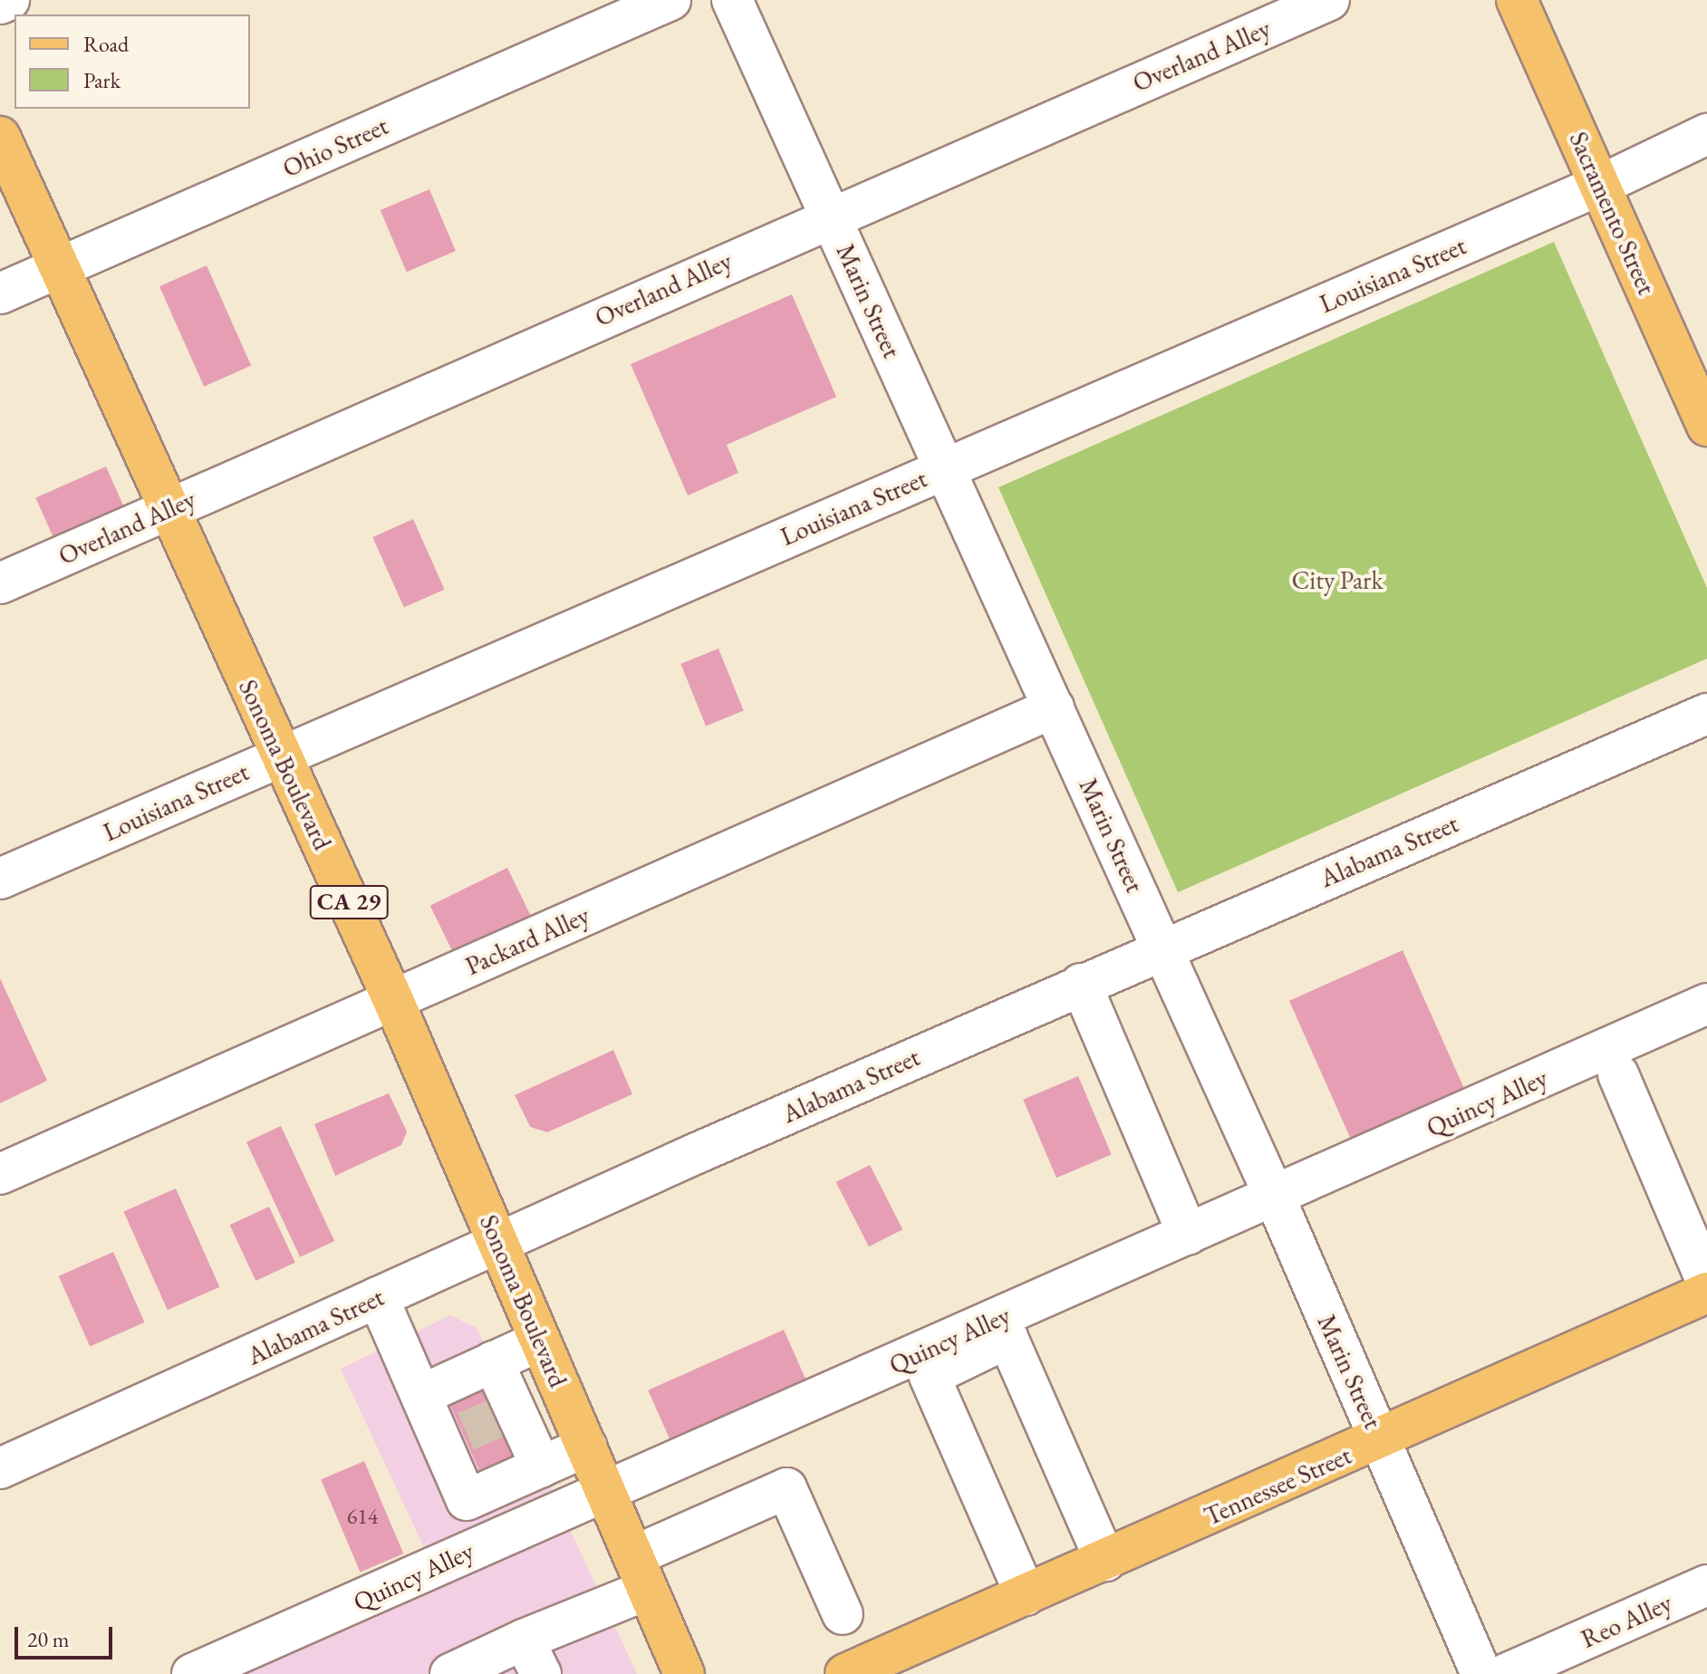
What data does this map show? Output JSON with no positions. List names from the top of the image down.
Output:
{
  "streets": {
    "main road": [
      "Sacramento Street",
      "Sonoma Boulevard",
      "CA 29",
      "Tennessee Street"
    ],
    "street": [
      "Overland Alley",
      "Ohio Street",
      "Louisiana Street",
      "Marin Street",
      "Alabama Street",
      "Packard Alley",
      "Quincy Alley",
      "Reo Alley"
    ]
  },
  "crossings": [
    ["Overland Alley", "Marin Street"],
    ["Overland Alley", "Sonoma Boulevard"],
    ["Ohio Street", "Sonoma Boulevard"],
    ["Sacramento Street", "Louisiana Street"],
    ["Louisiana Street", "Marin Street"],
    ["Louisiana Street", "Sonoma Boulevard"],
    ["Marin Street", "Alabama Street"],
    ["Marin Street", "Packard Alley"],
    ["Marin Street", "Quincy Alley"],
    ["Marin Street", "Tennessee Street"],
    ["Sonoma Boulevard", "Alabama Street"],
    ["Sonoma Boulevard", "Packard Alley"],
    ["Sonoma Boulevard", "Quincy Alley"]
  ],
  "parks": ["City Park"],
  "house_numbers": ["614"],
  "legend": ["Road", "Park"],
  "scale_bar": "20 m"
}
